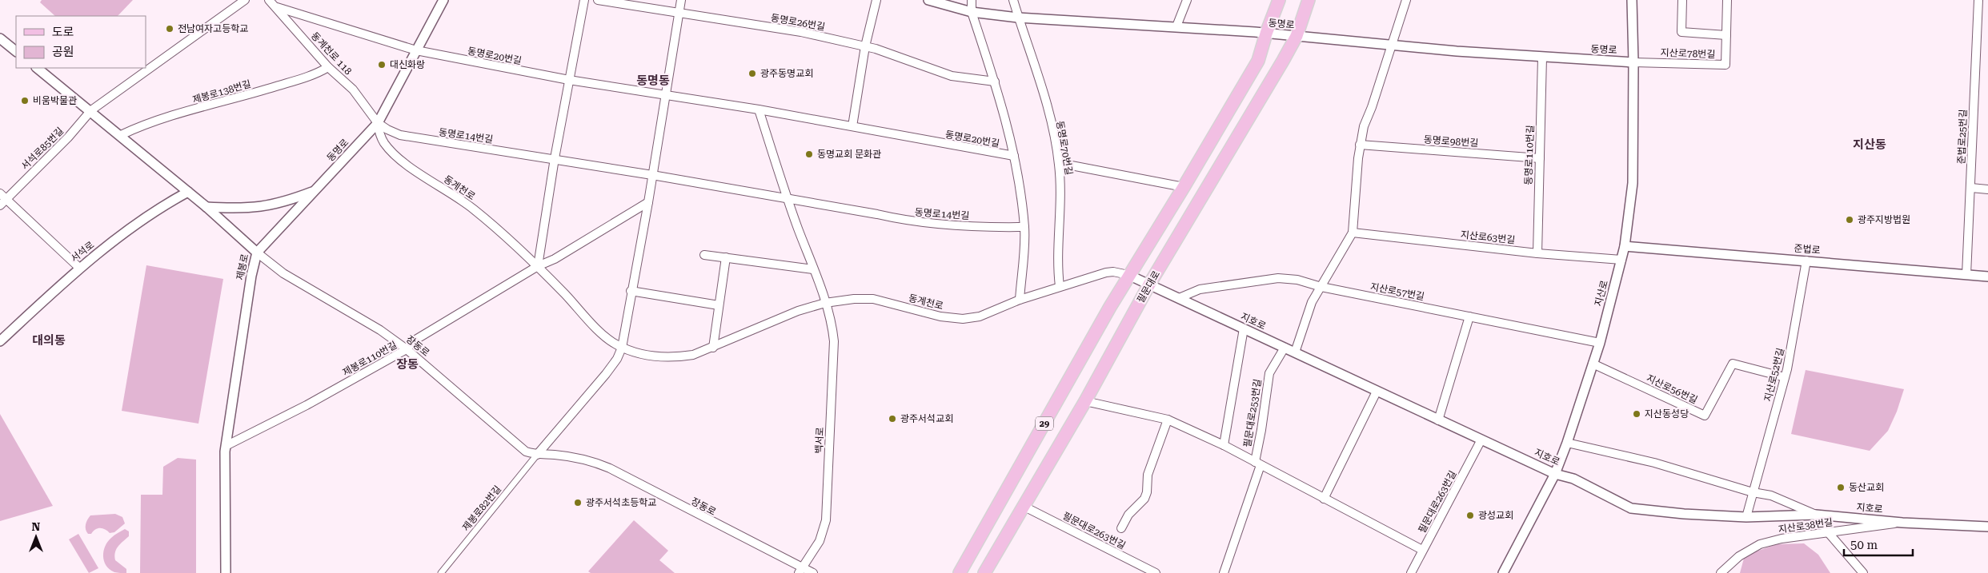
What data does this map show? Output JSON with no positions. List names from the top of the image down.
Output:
{
  "streets": {
    "main road": ["필문대로", "29"],
    "street": [
      "동명로26번길",
      "동명로",
      "동계천로 118",
      "지산로78번길",
      "동명로20번길",
      "제봉로138번길",
      "동명로14번길",
      "준법로25번길",
      "동명로98번길",
      "동명로70번길",
      "서석로85번길",
      "동명로110번길",
      "동계천로",
      "지산로63번길",
      "준법로",
      "서석로",
      "제봉로",
      "지산로57번길",
      "지산로",
      "지호로",
      "장동로",
      "제봉로110번길",
      "지산로52번길",
      "지산로56번길",
      "필문대로253번길",
      "백서로",
      "필문대로263번길",
      "제봉로82번길",
      "지산로38번길"
    ]
  },
  "crossings": [
    ["동명로26번길", "동명로20번길"],
    ["동명로", "동계천로 118"],
    ["동명로", "지산로78번길"],
    ["동명로", "동명로20번길"],
    ["동명로", "동명로14번길"],
    ["동명로", "동명로70번길"],
    ["동명로", "동명로110번길"],
    ["동명로", "동계천로"],
    ["동명로", "제봉로"],
    ["동명로", "필문대로"],
    ["동명로", "지산로"],
    ["동명로", "장동로"],
    ["동명로", "29"],
    ["동계천로 118", "제봉로138번길"],
    ["동계천로 118", "동명로14번길"],
    ["동계천로 118", "동계천로"],
    ["지산로78번길", "지산로"],
    ["제봉로138번길", "제봉로"],
    ["동명로14번길", "동계천로"],
    ["준법로25번길", "준법로"],
    ["동명로98번길", "동명로110번길"],
    ["동명로70번길", "동계천로"],
    ["서석로85번길", "제봉로"],
    ["동명로110번길", "지산로63번길"],
    ["동계천로", "지호로"],
    ["동계천로", "제봉로110번길"],
    ["동계천로", "29"],
    ["동계천로", "백서로"],
    ["지산로63번길", "지산로"],
    ["준법로", "지산로"],
    ["준법로", "지산로52번길"],
    ["서석로", "제봉로"],
    ["제봉로", "장동로"],
    ["제봉로", "제봉로110번길"],
    ["필문대로", "지호로"],
    ["필문대로", "필문대로253번길"],
    ["필문대로", "필문대로263번길"],
    ["지산로57번길", "지산로"],
    ["지산로", "지호로"],
    ["지산로", "지산로56번길"],
    ["지호로", "지산로52번길"],
    ["지호로", "필문대로253번길"],
    ["지호로", "29"],
    ["지호로", "필문대로263번길"],
    ["지호로", "지산로38번길"],
    ["장동로", "제봉로110번길"],
    ["장동로", "백서로"],
    ["장동로", "제봉로82번길"],
    ["지산로52번길", "지산로56번길"],
    ["필문대로253번길", "필문대로263번길"]
  ],
  "districts": [
    "동명동",
    "지산동",
    "대의동",
    "장동"
  ],
  "places": [
    "전남여자고등학교",
    "대신화랑",
    "광주동명교회",
    "비움박물관",
    "동명교회 문화관",
    "광주지방법원",
    "지산동성당",
    "광주서석교회",
    "동산교회",
    "광주서석초등학교",
    "광성교회"
  ],
  "legend": ["도로", "공원"],
  "scale_bar": "50 m",
  "north": "top"
}
